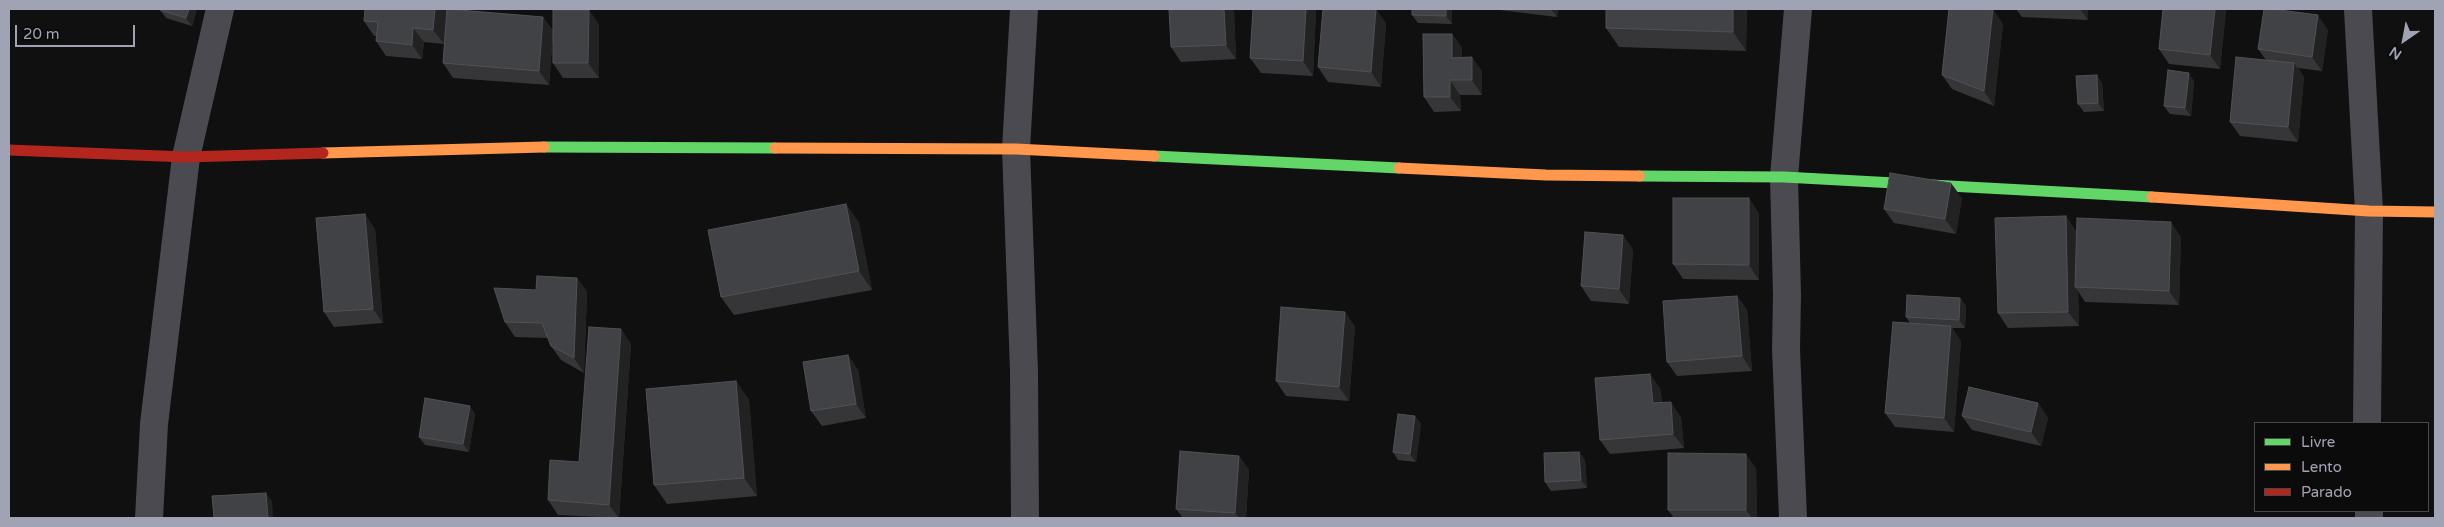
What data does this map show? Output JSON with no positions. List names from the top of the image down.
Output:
{
  "legend": ["Livre", "Lento", "Parado"],
  "scale_bar": "20 m",
  "north": "bottom left"
}
